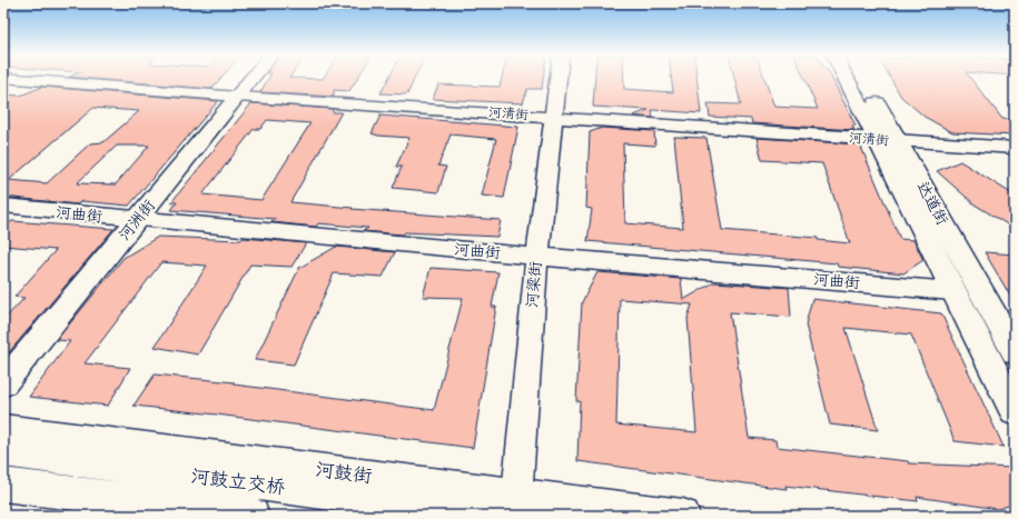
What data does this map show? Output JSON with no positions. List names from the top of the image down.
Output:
{
  "streets": {
    "main road": [
      "达道街",
      "河洲街",
      "河鼓街",
      "河鼓立交桥"
    ],
    "street": ["河清街", "河曲街", "河梁街"]
  },
  "crossings": [
    ["河清街", "达道街"],
    ["河清街", "河洲街"],
    ["河清街", "河梁街"],
    ["河曲街", "河洲街"],
    ["河曲街", "河梁街"],
    ["河梁街", "河鼓街"],
    ["河梁街", "河鼓立交桥"],
    ["河鼓街", "河鼓立交桥"]
  ]
}
